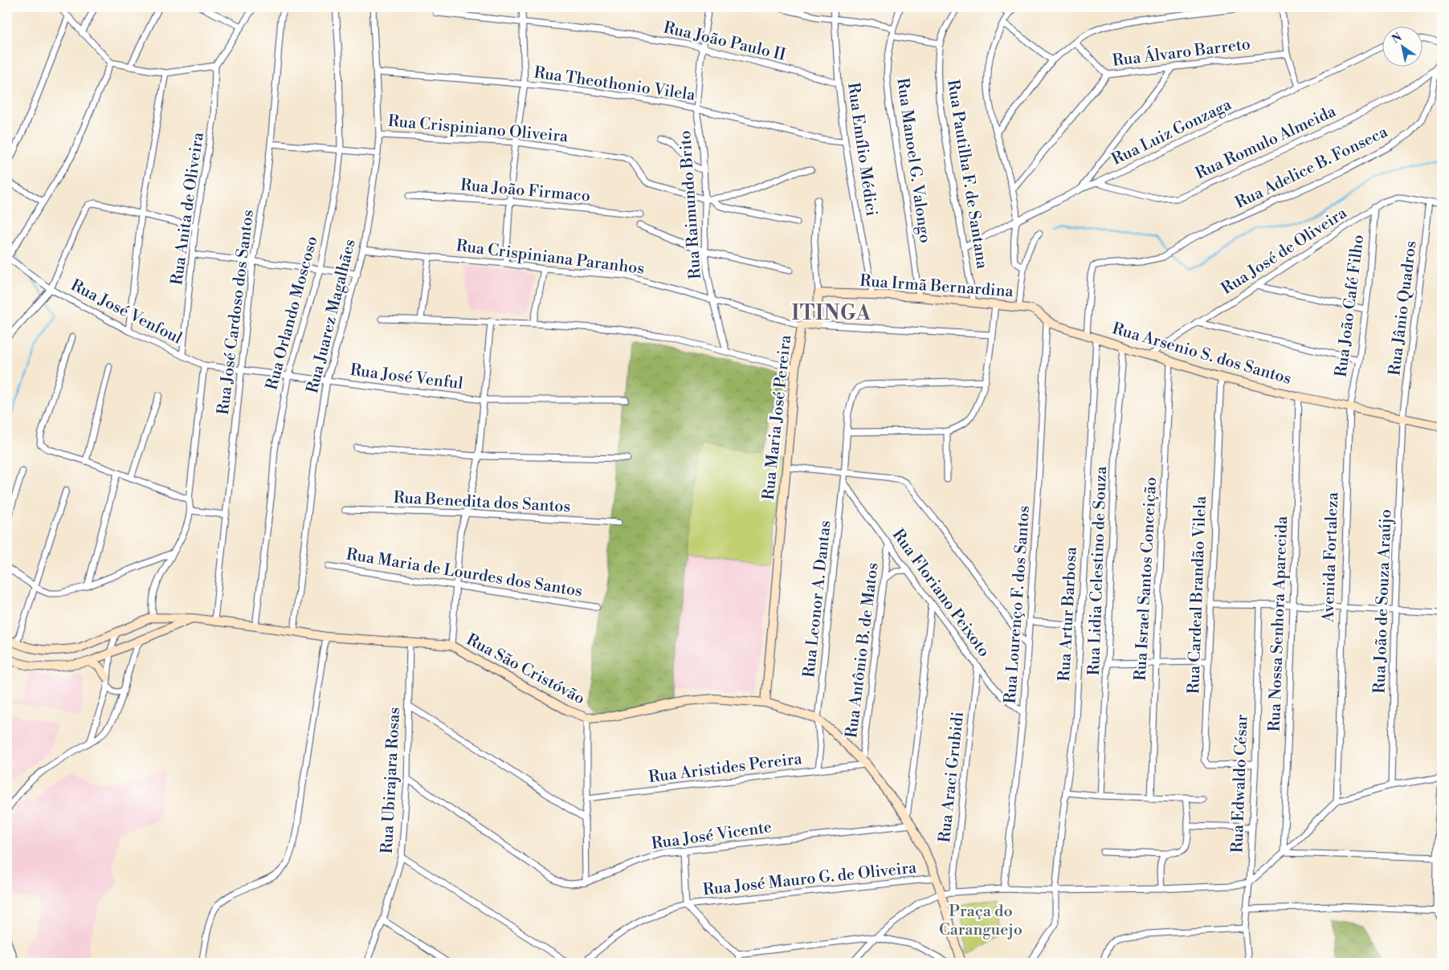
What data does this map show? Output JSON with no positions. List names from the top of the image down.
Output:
{
  "streets": {
    "main road": [
      "Rua Irmã Bernardina",
      "Rua Arsenio S. dos Santos",
      "Rua Maria José Pereira",
      "Rua São Cristóvão"
    ],
    "street": [
      "Rua João Paulo II",
      "Rua Álvaro Barreto",
      "Rua Theothonio Vilela",
      "Rua Crispiniano Oliveira",
      "Rua Luiz Gonzaga",
      "Rua Romulo Almeida",
      "Rua Emílio Médici",
      "Rua Manoel G. Valongo",
      "Rua Adelice B. Fonseca",
      "Rua Pautilha F. de Santana",
      "Rua João Firmaco",
      "Rua Raimundo Brito",
      "Rua Anita de Oliveira",
      "Rua José de Oliveira",
      "Rua Crispiniana Paranhos",
      "Rua João Café Filho",
      "Rua Jânio Quadros",
      "Rua José Venfoul",
      "Rua José Cardoso dos Santos",
      "Rua Orlando Moscoso",
      "Rua Juarez Magalhães",
      "Rua José Venful",
      "Rua Benedita dos Santos",
      "Avenida Fortaleza",
      "Rua Lidia Celestino de Souza",
      "Rua Maria de Lourdes dos Santos",
      "Rua Israel Santos Conceição",
      "Rua Floriano Peixoto",
      "Rua Cardeal Brandão Vilela",
      "Rua Leonor A. Dantas",
      "Rua João de Souza Araújo",
      "Rua Lourenço F. dos Santos",
      "Rua Artur Barbosa",
      "Rua Nossa Senhora Aparecida",
      "Rua Antônio B. de Matos",
      "Rua Aristides Pereira",
      "Rua Araci Grubidi",
      "Rua Ubirajara Rosas",
      "Rua Edwaldo César",
      "Rua José Vicente",
      "Rua José Mauro G. de Oliveira"
    ]
  },
  "crossings": [
    ["Rua João Paulo II", "Rua Emílio Médici"],
    ["Rua João Paulo II", "Rua Raimundo Brito"],
    ["Rua Theothonio Vilela", "Rua Emílio Médici"],
    ["Rua Theothonio Vilela", "Rua Raimundo Brito"],
    ["Rua Theothonio Vilela", "Rua Juarez Magalhães"],
    ["Rua Crispiniano Oliveira", "Rua Raimundo Brito"],
    ["Rua Crispiniano Oliveira", "Rua Juarez Magalhães"],
    ["Rua Luiz Gonzaga", "Rua Romulo Almeida"],
    ["Rua Luiz Gonzaga", "Rua Pautilha F. de Santana"],
    ["Rua Romulo Almeida", "Rua Adelice B. Fonseca"],
    ["Rua Emílio Médici", "Rua Irmã Bernardina"],
    ["Rua Manoel G. Valongo", "Rua Irmã Bernardina"],
    ["Rua Adelice B. Fonseca", "Rua Arsenio S. dos Santos"],
    ["Rua Pautilha F. de Santana", "Rua Irmã Bernardina"],
    ["Rua Raimundo Brito", "Rua Crispiniana Paranhos"],
    ["Rua Anita de Oliveira", "Rua José Venfoul"],
    ["Rua José de Oliveira", "Rua João Café Filho"],
    ["Rua José de Oliveira", "Rua Jânio Quadros"],
    ["Rua José de Oliveira", "Rua Arsenio S. dos Santos"],
    ["Rua Crispiniana Paranhos", "Rua Juarez Magalhães"],
    ["Rua Crispiniana Paranhos", "Rua Maria José Pereira"],
    ["Rua Irmã Bernardina", "Rua Arsenio S. dos Santos"],
    ["Rua Irmã Bernardina", "Rua Lourenço F. dos Santos"],
    ["Rua João Café Filho", "Rua Arsenio S. dos Santos"],
    ["Rua João Café Filho", "Avenida Fortaleza"],
    ["Rua Jânio Quadros", "Rua João de Souza Araújo"],
    ["Rua José Venfoul", "Rua José Cardoso dos Santos"],
    ["Rua José Venfoul", "Rua Orlando Moscoso"],
    ["Rua José Venfoul", "Rua José Venful"],
    ["Rua José Cardoso dos Santos", "Rua São Cristóvão"],
    ["Rua Orlando Moscoso", "Rua José Venful"],
    ["Rua Orlando Moscoso", "Rua São Cristóvão"],
    ["Rua Juarez Magalhães", "Rua José Venful"],
    ["Rua Juarez Magalhães", "Rua São Cristóvão"],
    ["Rua Arsenio S. dos Santos", "Avenida Fortaleza"],
    ["Rua Arsenio S. dos Santos", "Rua Lidia Celestino de Souza"],
    ["Rua Arsenio S. dos Santos", "Rua Israel Santos Conceição"],
    ["Rua Arsenio S. dos Santos", "Rua Cardeal Brandão Vilela"],
    ["Rua Arsenio S. dos Santos", "Rua Lourenço F. dos Santos"],
    ["Rua Arsenio S. dos Santos", "Rua Artur Barbosa"],
    ["Rua Arsenio S. dos Santos", "Rua Nossa Senhora Aparecida"],
    ["Rua Maria José Pereira", "Rua São Cristóvão"],
    ["Rua Floriano Peixoto", "Rua Leonor A. Dantas"],
    ["Rua Floriano Peixoto", "Rua Lourenço F. dos Santos"],
    ["Rua Floriano Peixoto", "Rua Antônio B. de Matos"],
    ["Rua Floriano Peixoto", "Rua Araci Grubidi"],
    ["Rua Cardeal Brandão Vilela", "Rua Edwaldo César"],
    ["Rua Leonor A. Dantas", "Rua São Cristóvão"],
    ["Rua Leonor A. Dantas", "Rua Aristides Pereira"],
    ["Rua Antônio B. de Matos", "Rua São Cristóvão"],
    ["Rua Antônio B. de Matos", "Rua Aristides Pereira"],
    ["Rua São Cristóvão", "Rua Aristides Pereira"],
    ["Rua São Cristóvão", "Rua Ubirajara Rosas"],
    ["Rua São Cristóvão", "Rua José Vicente"],
    ["Rua São Cristóvão", "Rua José Mauro G. de Oliveira"],
    ["Rua Ubirajara Rosas", "Rua José Vicente"]
  ],
  "districts": ["ITINGA"],
  "parks": ["Praça do Caranguejo"],
  "north": "top left"
}
